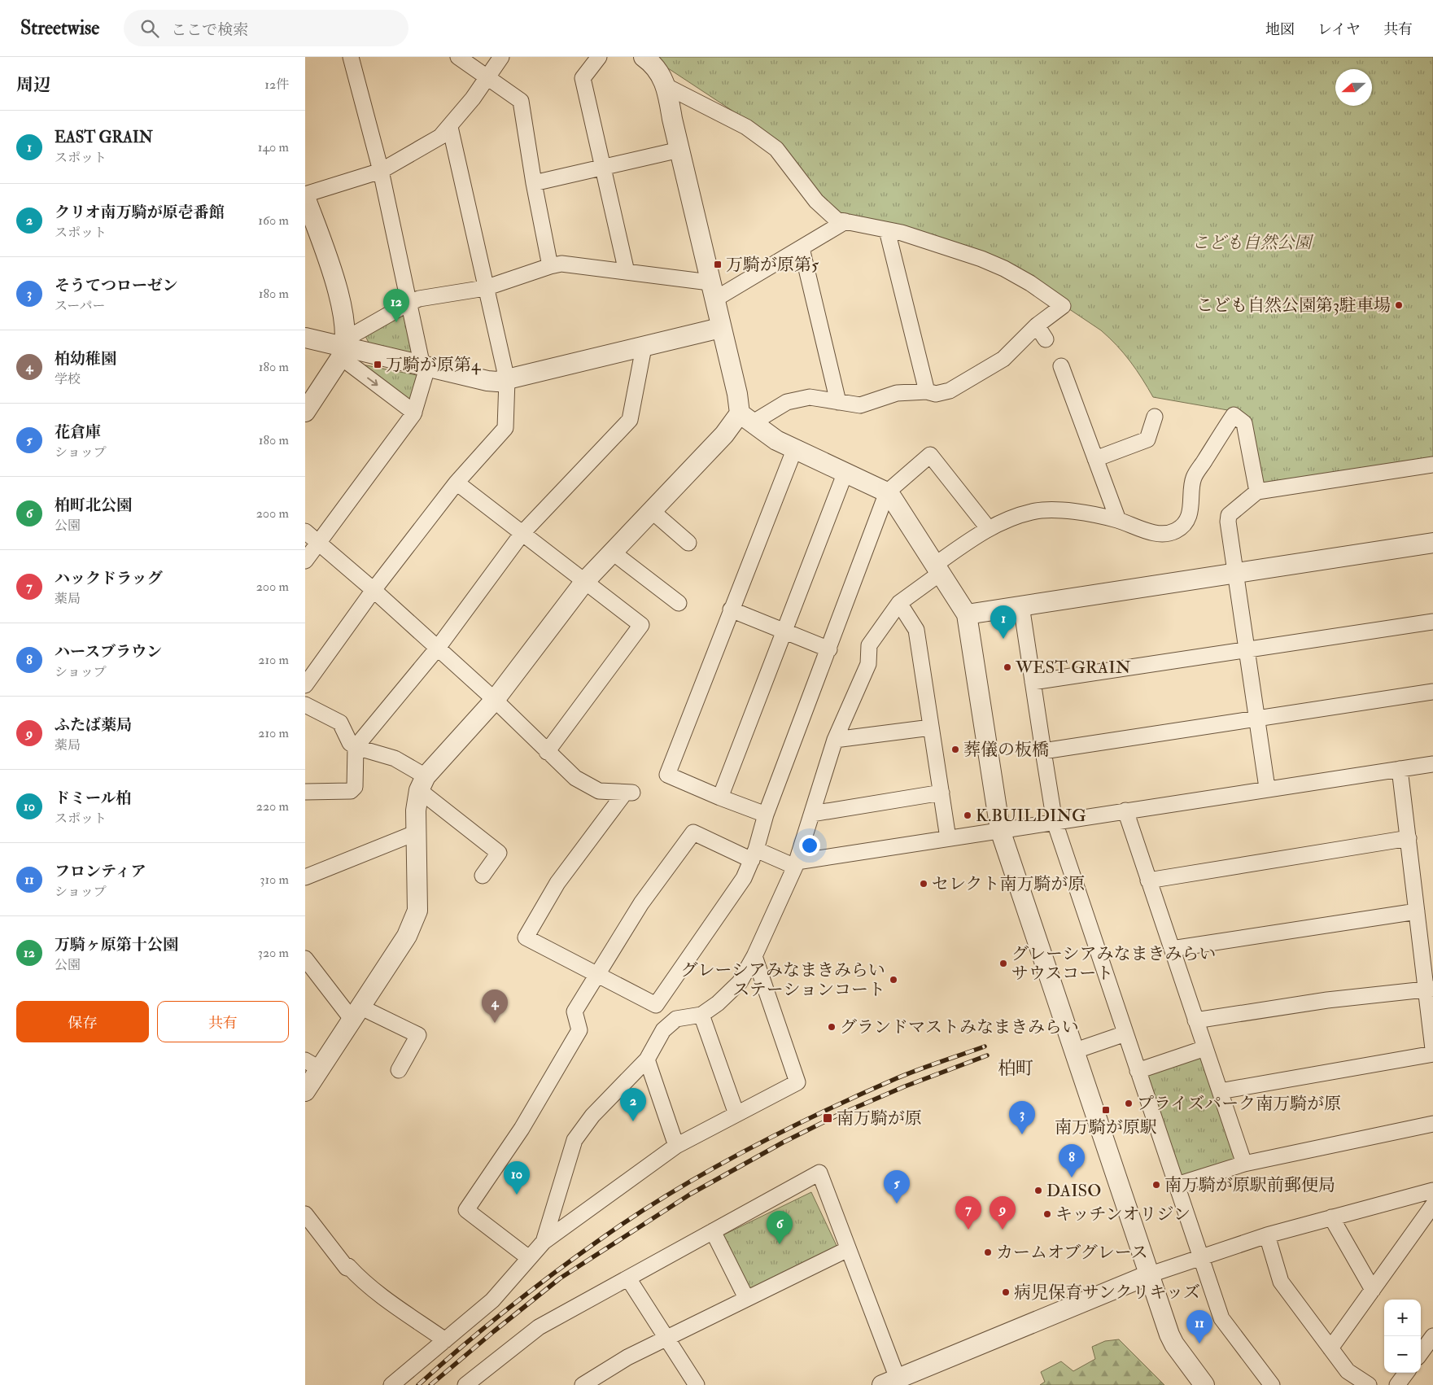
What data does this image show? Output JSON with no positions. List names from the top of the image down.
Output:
{
  "districts": ["柏町"],
  "parks": ["こども自然公園"],
  "places": {
    "transit": [
      "万騎が原第5",
      "万騎が原第4",
      "南万騎が原駅",
      "南万騎が原"
    ],
    "other": [
      "こども自然公園第3駐車場",
      "WEST GRAIN",
      "葬儀の板橋",
      "K.BUILDING",
      "セレクト南万騎が原",
      "グレーシアみなまきみらい サウスコート",
      "グレーシアみなまきみらい ステーションコート",
      "グランドマストみなまきみらい",
      "プライズパーク南万騎が原",
      "南万騎が原駅前郵便局",
      "DAISO",
      "キッチンオリジン",
      "カームオブグレース",
      "病児保育サンクリキッズ"
    ]
  },
  "north": "left",
  "page": {
    "header": "Streetwise",
    "search": "ここで検索",
    "nav": ["地図", "レイヤ", "共有"],
    "heading": ["周辺", "12件"],
    "list": [
      {
        "mark": "1",
        "name": "EAST GRAIN",
        "note": "スポット",
        "value": "140 m"
      },
      {
        "mark": "2",
        "name": "クリオ南万騎が原壱番館",
        "note": "スポット",
        "value": "160 m"
      },
      {
        "mark": "3",
        "name": "そうてつローゼン",
        "note": "スーパー",
        "value": "180 m"
      },
      {
        "mark": "4",
        "name": "柏幼稚園",
        "note": "学校",
        "value": "180 m"
      },
      {
        "mark": "5",
        "name": "花倉庫",
        "note": "ショップ",
        "value": "180 m"
      },
      {
        "mark": "6",
        "name": "柏町北公園",
        "note": "公園",
        "value": "200 m"
      },
      {
        "mark": "7",
        "name": "ハックドラッグ",
        "note": "薬局",
        "value": "200 m"
      },
      {
        "mark": "8",
        "name": "ハースブラウン",
        "note": "ショップ",
        "value": "210 m"
      },
      {
        "mark": "9",
        "name": "ふたば薬局",
        "note": "薬局",
        "value": "210 m"
      },
      {
        "mark": "10",
        "name": "ドミール柏",
        "note": "スポット",
        "value": "220 m"
      },
      {
        "mark": "11",
        "name": "フロンティア",
        "note": "ショップ",
        "value": "310 m"
      },
      {
        "mark": "12",
        "name": "万騎ヶ原第十公園",
        "note": "公園",
        "value": "320 m"
      }
    ],
    "pins": [
      "12",
      "1",
      "4",
      "2",
      "3",
      "8",
      "10",
      "5",
      "7",
      "9",
      "6",
      "11"
    ],
    "buttons": ["保存", "共有"],
    "map_buttons": ["+", "−"]
  }
}
